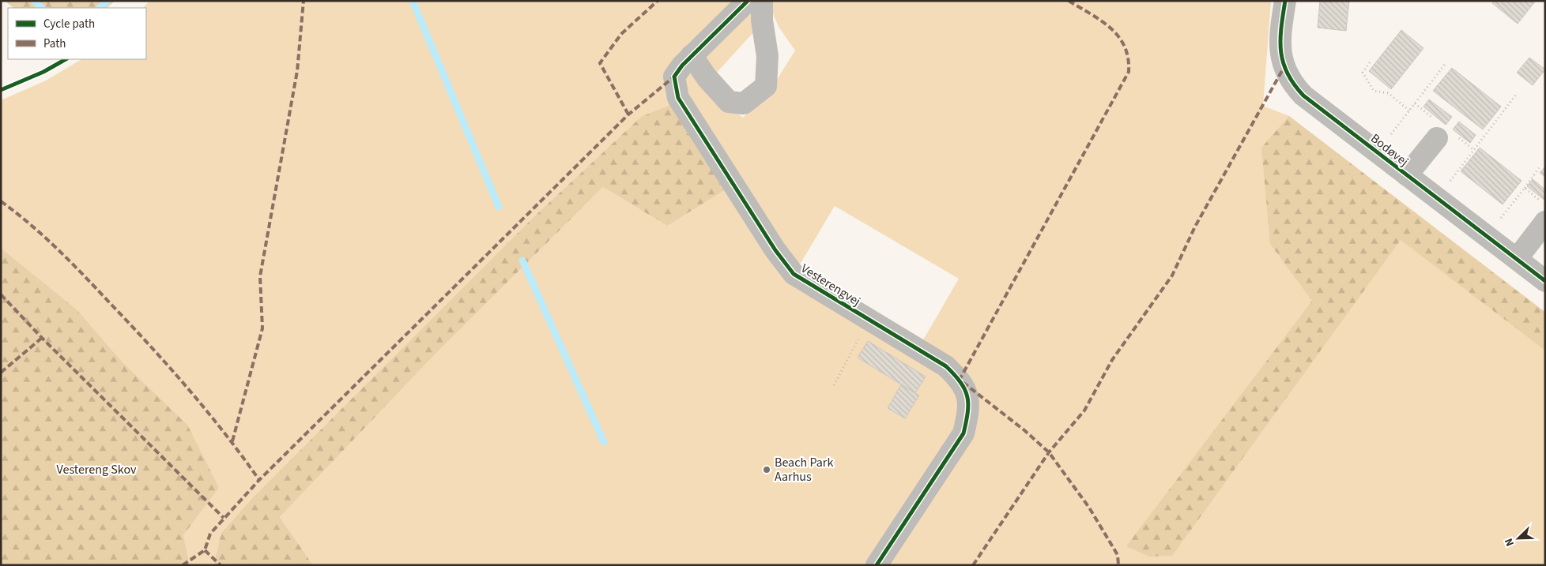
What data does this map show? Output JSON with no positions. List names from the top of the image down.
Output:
{
  "streets": {
    "street": ["Bodøvej", "Vesterengvej"]
  },
  "parks": ["Vestereng Skov"],
  "places": ["Beach Park Aarhus"],
  "legend": ["Cycle path", "Path"],
  "north": "bottom left"
}
